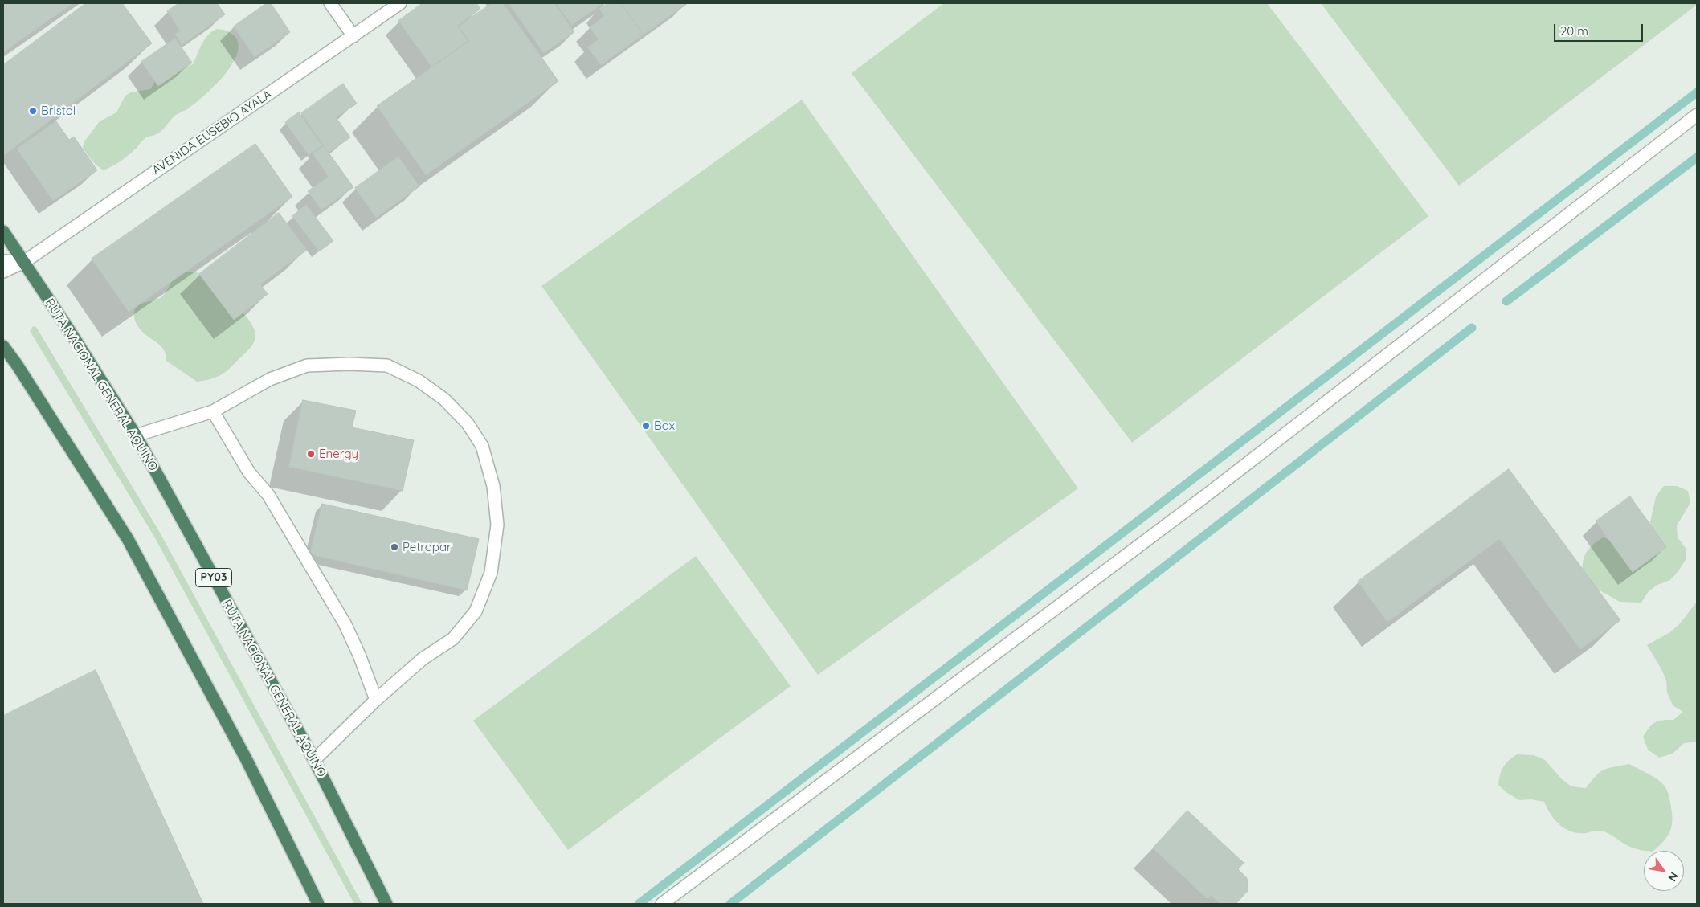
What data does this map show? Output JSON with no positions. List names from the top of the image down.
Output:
{
  "streets": {
    "highway": ["RUTA NACIONAL GENERAL AQUINO", "PY03"],
    "street": ["AVENIDA EUSEBIO AYALA"]
  },
  "crossings": [
    ["AVENIDA EUSEBIO AYALA", "RUTA NACIONAL GENERAL AQUINO"]
  ],
  "places": [
    "Bristol",
    "Box",
    "Energy",
    "Petropar"
  ],
  "scale_bar": "20 m",
  "north": "bottom right"
}
